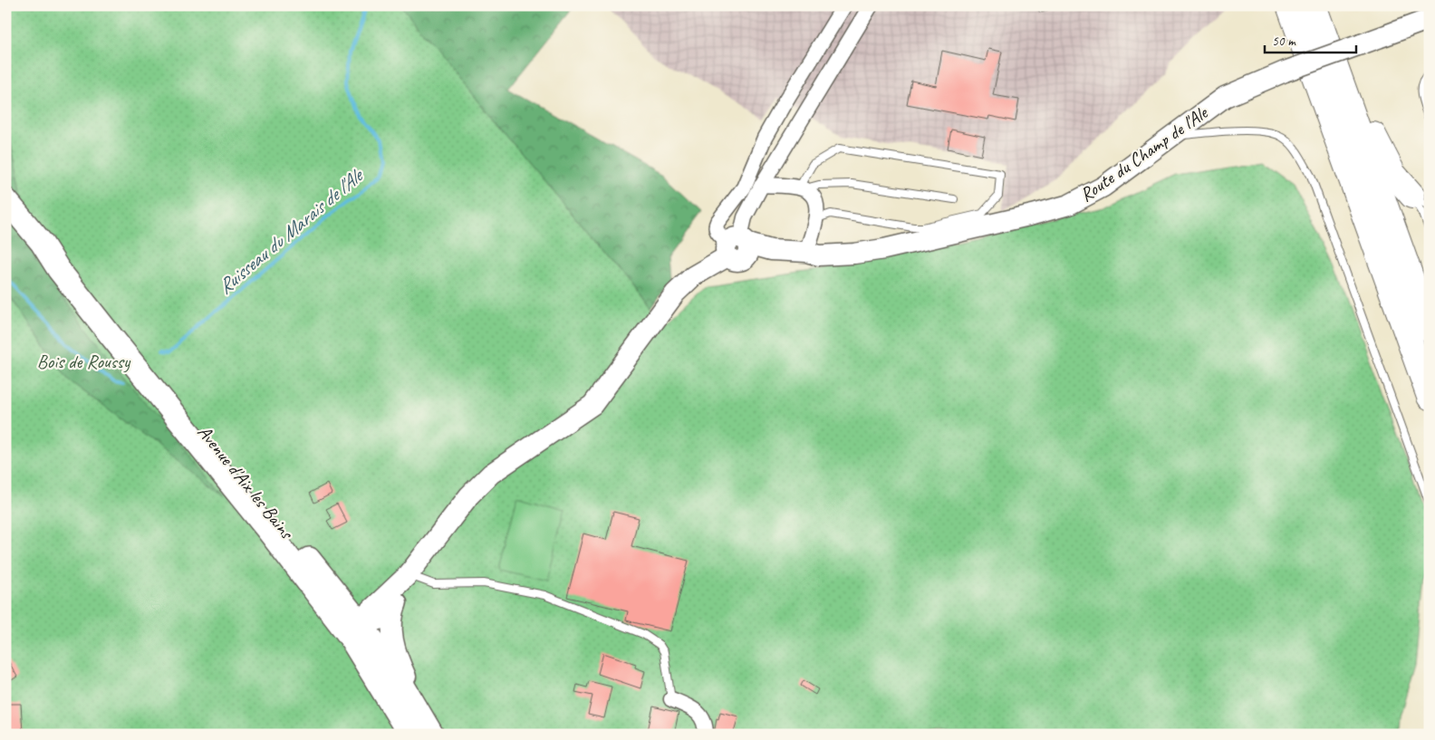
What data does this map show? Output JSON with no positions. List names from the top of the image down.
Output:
{
  "streets": {
    "main road": ["Avenue d'Aix les Bains"],
    "street": ["Route du Champ de l'Ale"]
  },
  "water": ["Ruisseau du Marais de l'Ale"],
  "parks": ["Bois de Roussy"],
  "scale_bar": "50 m"
}
